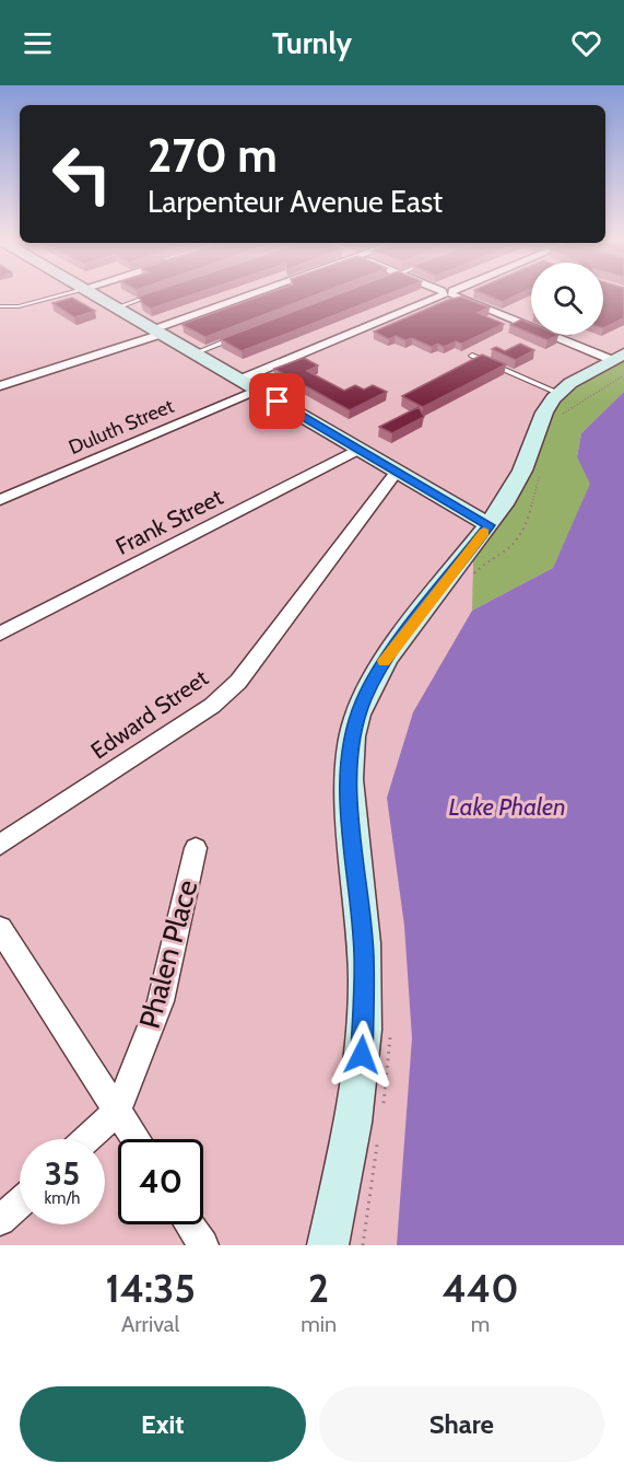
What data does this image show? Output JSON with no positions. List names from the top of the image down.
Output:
{
  "streets": {
    "street": [
      "Duluth Street",
      "Frank Street",
      "Edward Street",
      "Phalen Place"
    ]
  },
  "water": ["Lake Phalen"],
  "page": {
    "header": "Turnly",
    "turn": ["270 m", "Larpenteur Avenue East"],
    "speed": "35 km/h",
    "limit": "40",
    "eta": [
      "14:35",
      "Arrival",
      "2",
      "min",
      "440",
      "m"
    ],
    "buttons": ["Exit", "Share"]
  }
}
